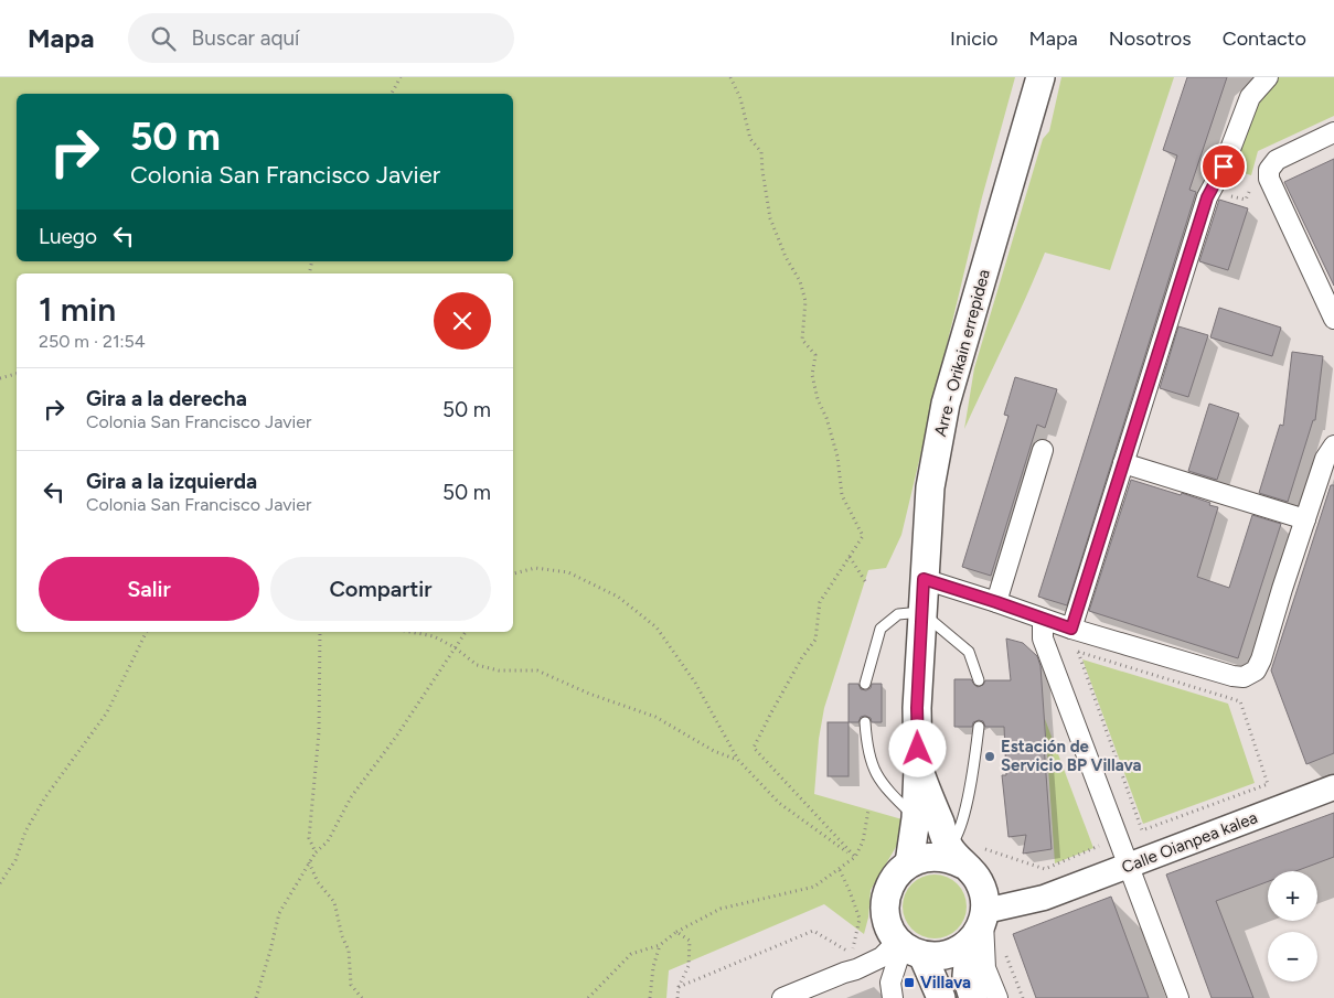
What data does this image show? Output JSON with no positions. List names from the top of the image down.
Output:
{
  "streets": {
    "main road": ["Arre - Orikain errepidea"],
    "street": ["Calle Oianpea kalea"]
  },
  "crossings": [
    ["Arre - Orikain errepidea", "Calle Oianpea kalea"]
  ],
  "places": {
    "other": ["Estación de Servicio BP Villava"],
    "transit": ["Villava"]
  },
  "page": {
    "header": "Mapa",
    "search": "Buscar aquí",
    "nav": [
      "Inicio",
      "Mapa",
      "Nosotros",
      "Contacto"
    ],
    "turn": ["50 m", "Colonia San Francisco Javier"],
    "then": "Luego",
    "heading": ["1 min", "250 m · 21:54"],
    "list": [
      {
        "name": "Gira a la derecha",
        "note": "Colonia San Francisco Javier",
        "value": "50 m"
      },
      {
        "name": "Gira a la izquierda",
        "note": "Colonia San Francisco Javier",
        "value": "50 m"
      }
    ],
    "buttons": ["Salir", "Compartir"],
    "map_buttons": ["+", "−"]
  }
}
